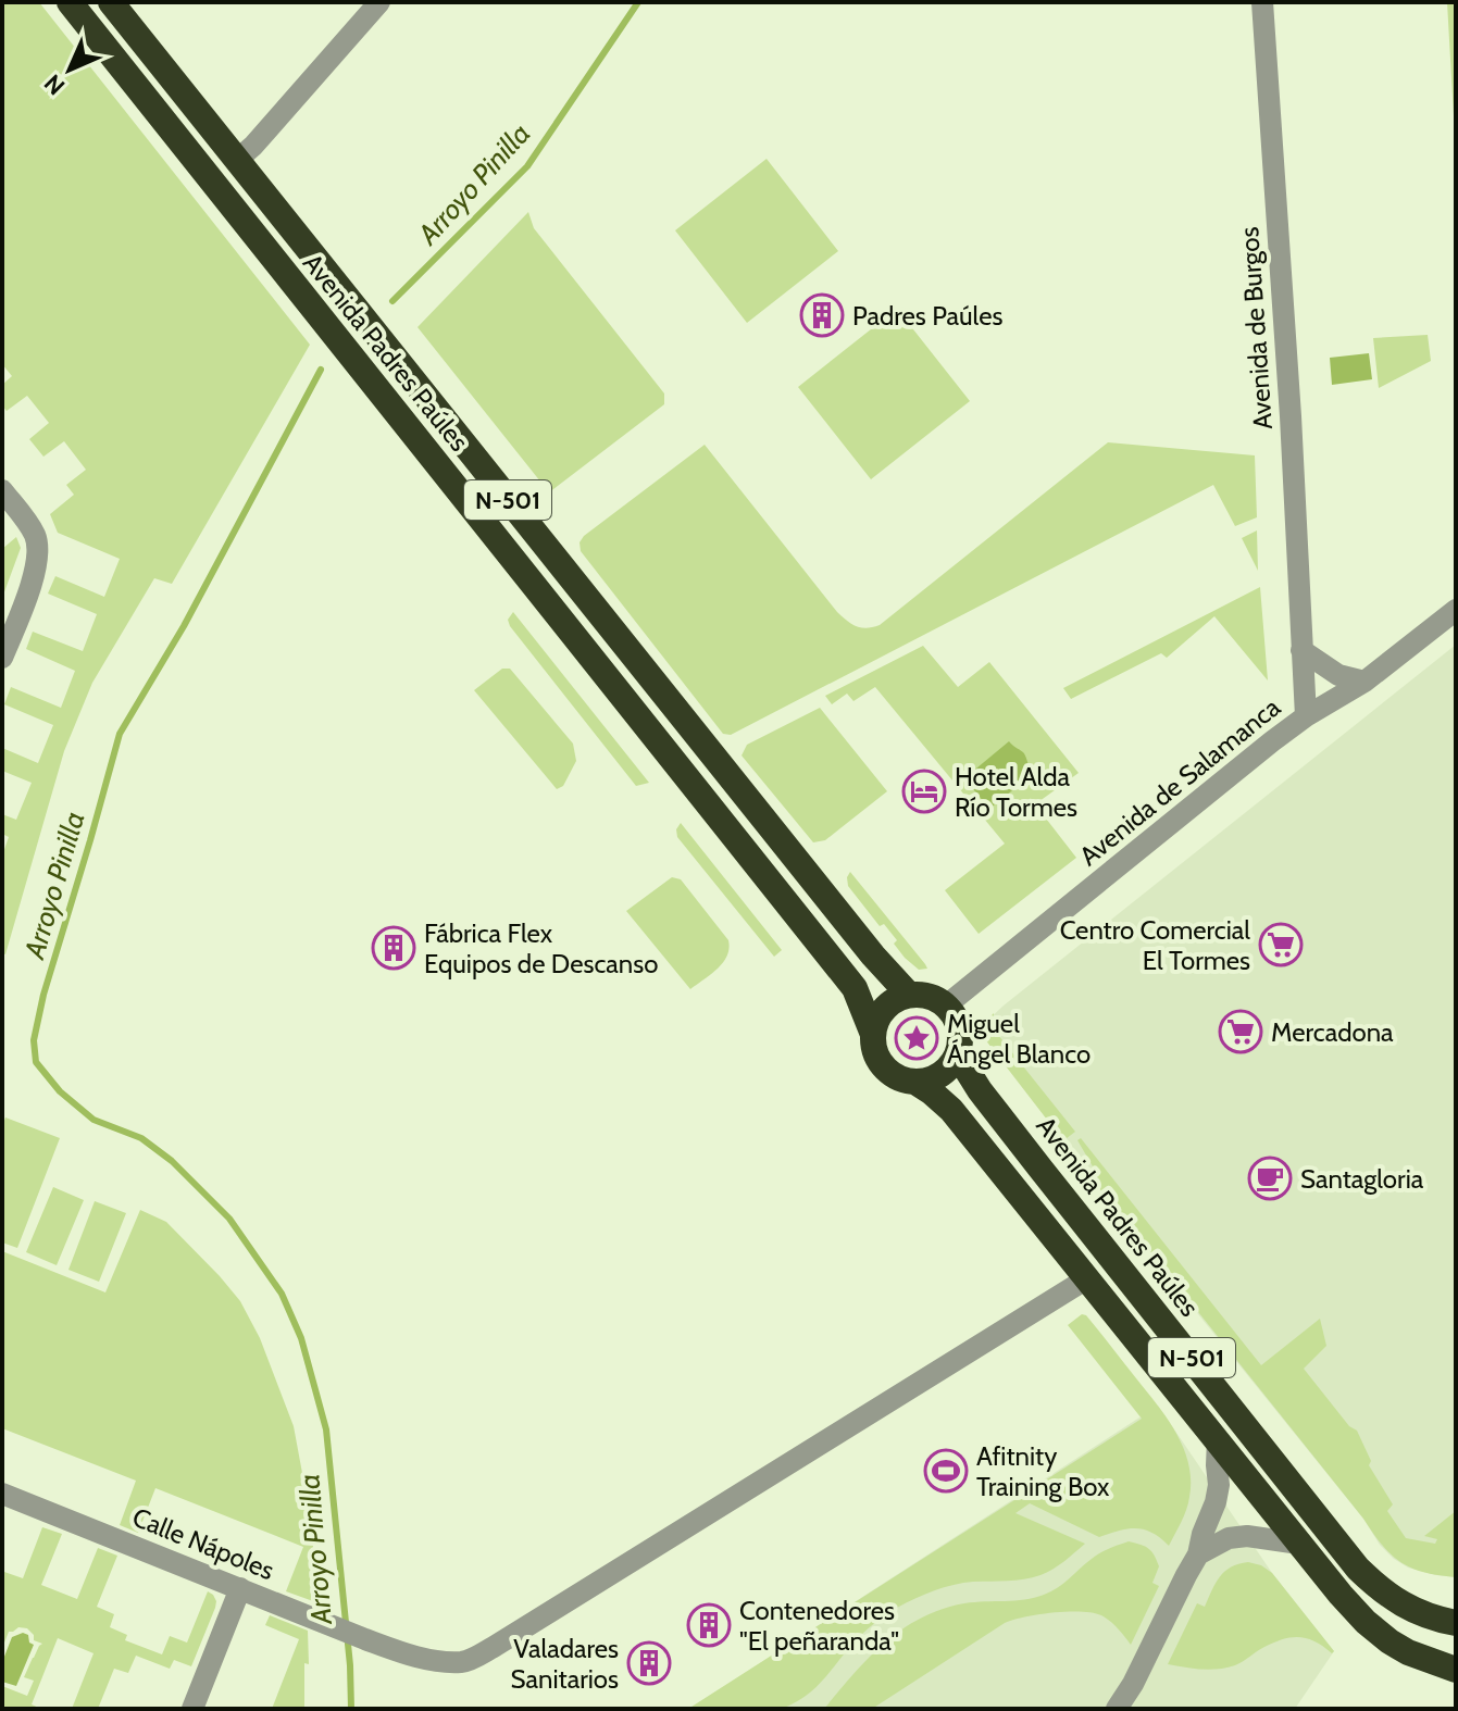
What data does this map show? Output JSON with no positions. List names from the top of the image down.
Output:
{
  "streets": {
    "highway": ["Avenida Padres Paúles", "N-501"],
    "street": ["Avenida de Burgos", "Avenida de Salamanca", "Calle Nápoles"]
  },
  "crossings": [
    ["Avenida de Burgos", "Avenida de Salamanca"],
    ["Avenida Padres Paúles", "N-501"],
    ["Avenida Padres Paúles", "Avenida de Salamanca"],
    ["N-501", "Avenida de Salamanca"],
    ["N-501", "Calle Nápoles"]
  ],
  "water": ["Arroyo Pinilla"],
  "places": {
    "building": [
      "Padres Paúles",
      "Fábrica Flex Equipos de Descanso",
      "Contenedores \"El peñaranda\"",
      "Valadares Sanitarios"
    ],
    "hotel": ["Hotel Alda Río Tormes"],
    "supermarket": ["Centro Comercial El Tormes", "Mercadona"],
    "place": ["Miguel Ángel Blanco"],
    "cafe": ["Santagloria"],
    "sports": ["Afitnity Training Box"]
  },
  "north": "bottom left"
}
